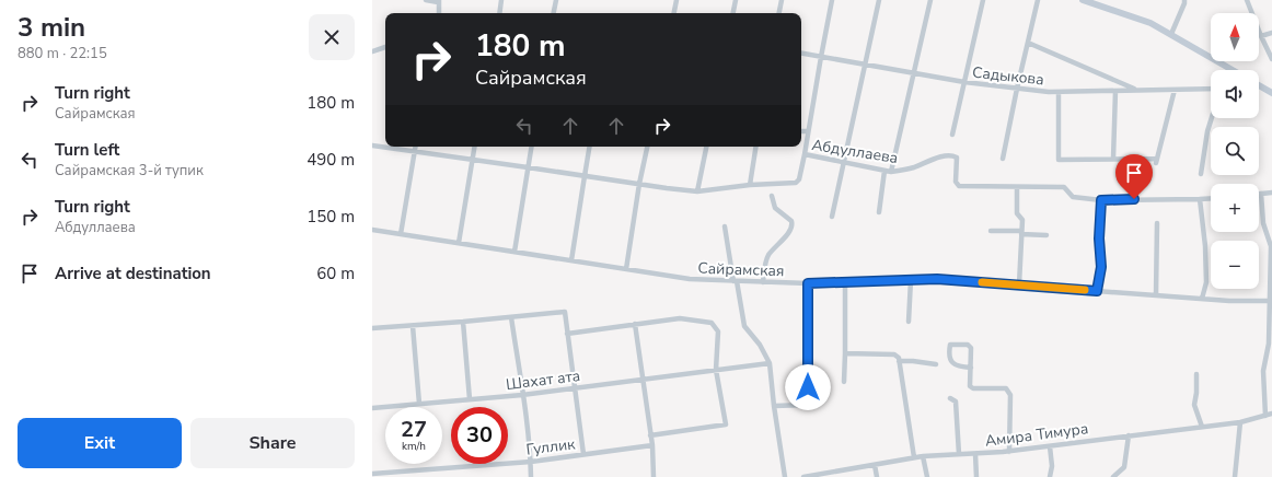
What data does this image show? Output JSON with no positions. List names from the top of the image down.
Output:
{
  "streets": {
    "street": [
      "Садыкова",
      "Абдуллаева",
      "Сайрамская",
      "Шахат ата",
      "Амира Тимура",
      "Гуллик"
    ]
  },
  "north": "top",
  "page": {
    "heading": ["3 min", "880 m · 22:15"],
    "map_buttons": ["+", "−"],
    "turn": ["180 m", "Сайрамская"],
    "list": [
      {
        "name": "Turn right",
        "note": "Сайрамская",
        "value": "180 m"
      },
      {
        "name": "Turn left",
        "note": "Сайрамская 3-й тупик",
        "value": "490 m"
      },
      {
        "name": "Turn right",
        "note": "Абдуллаева",
        "value": "150 m"
      },
      {
        "name": "Arrive at destination",
        "value": "60 m"
      }
    ],
    "speed": "27 km/h",
    "limit": "30",
    "buttons": ["Exit", "Share"]
  }
}
